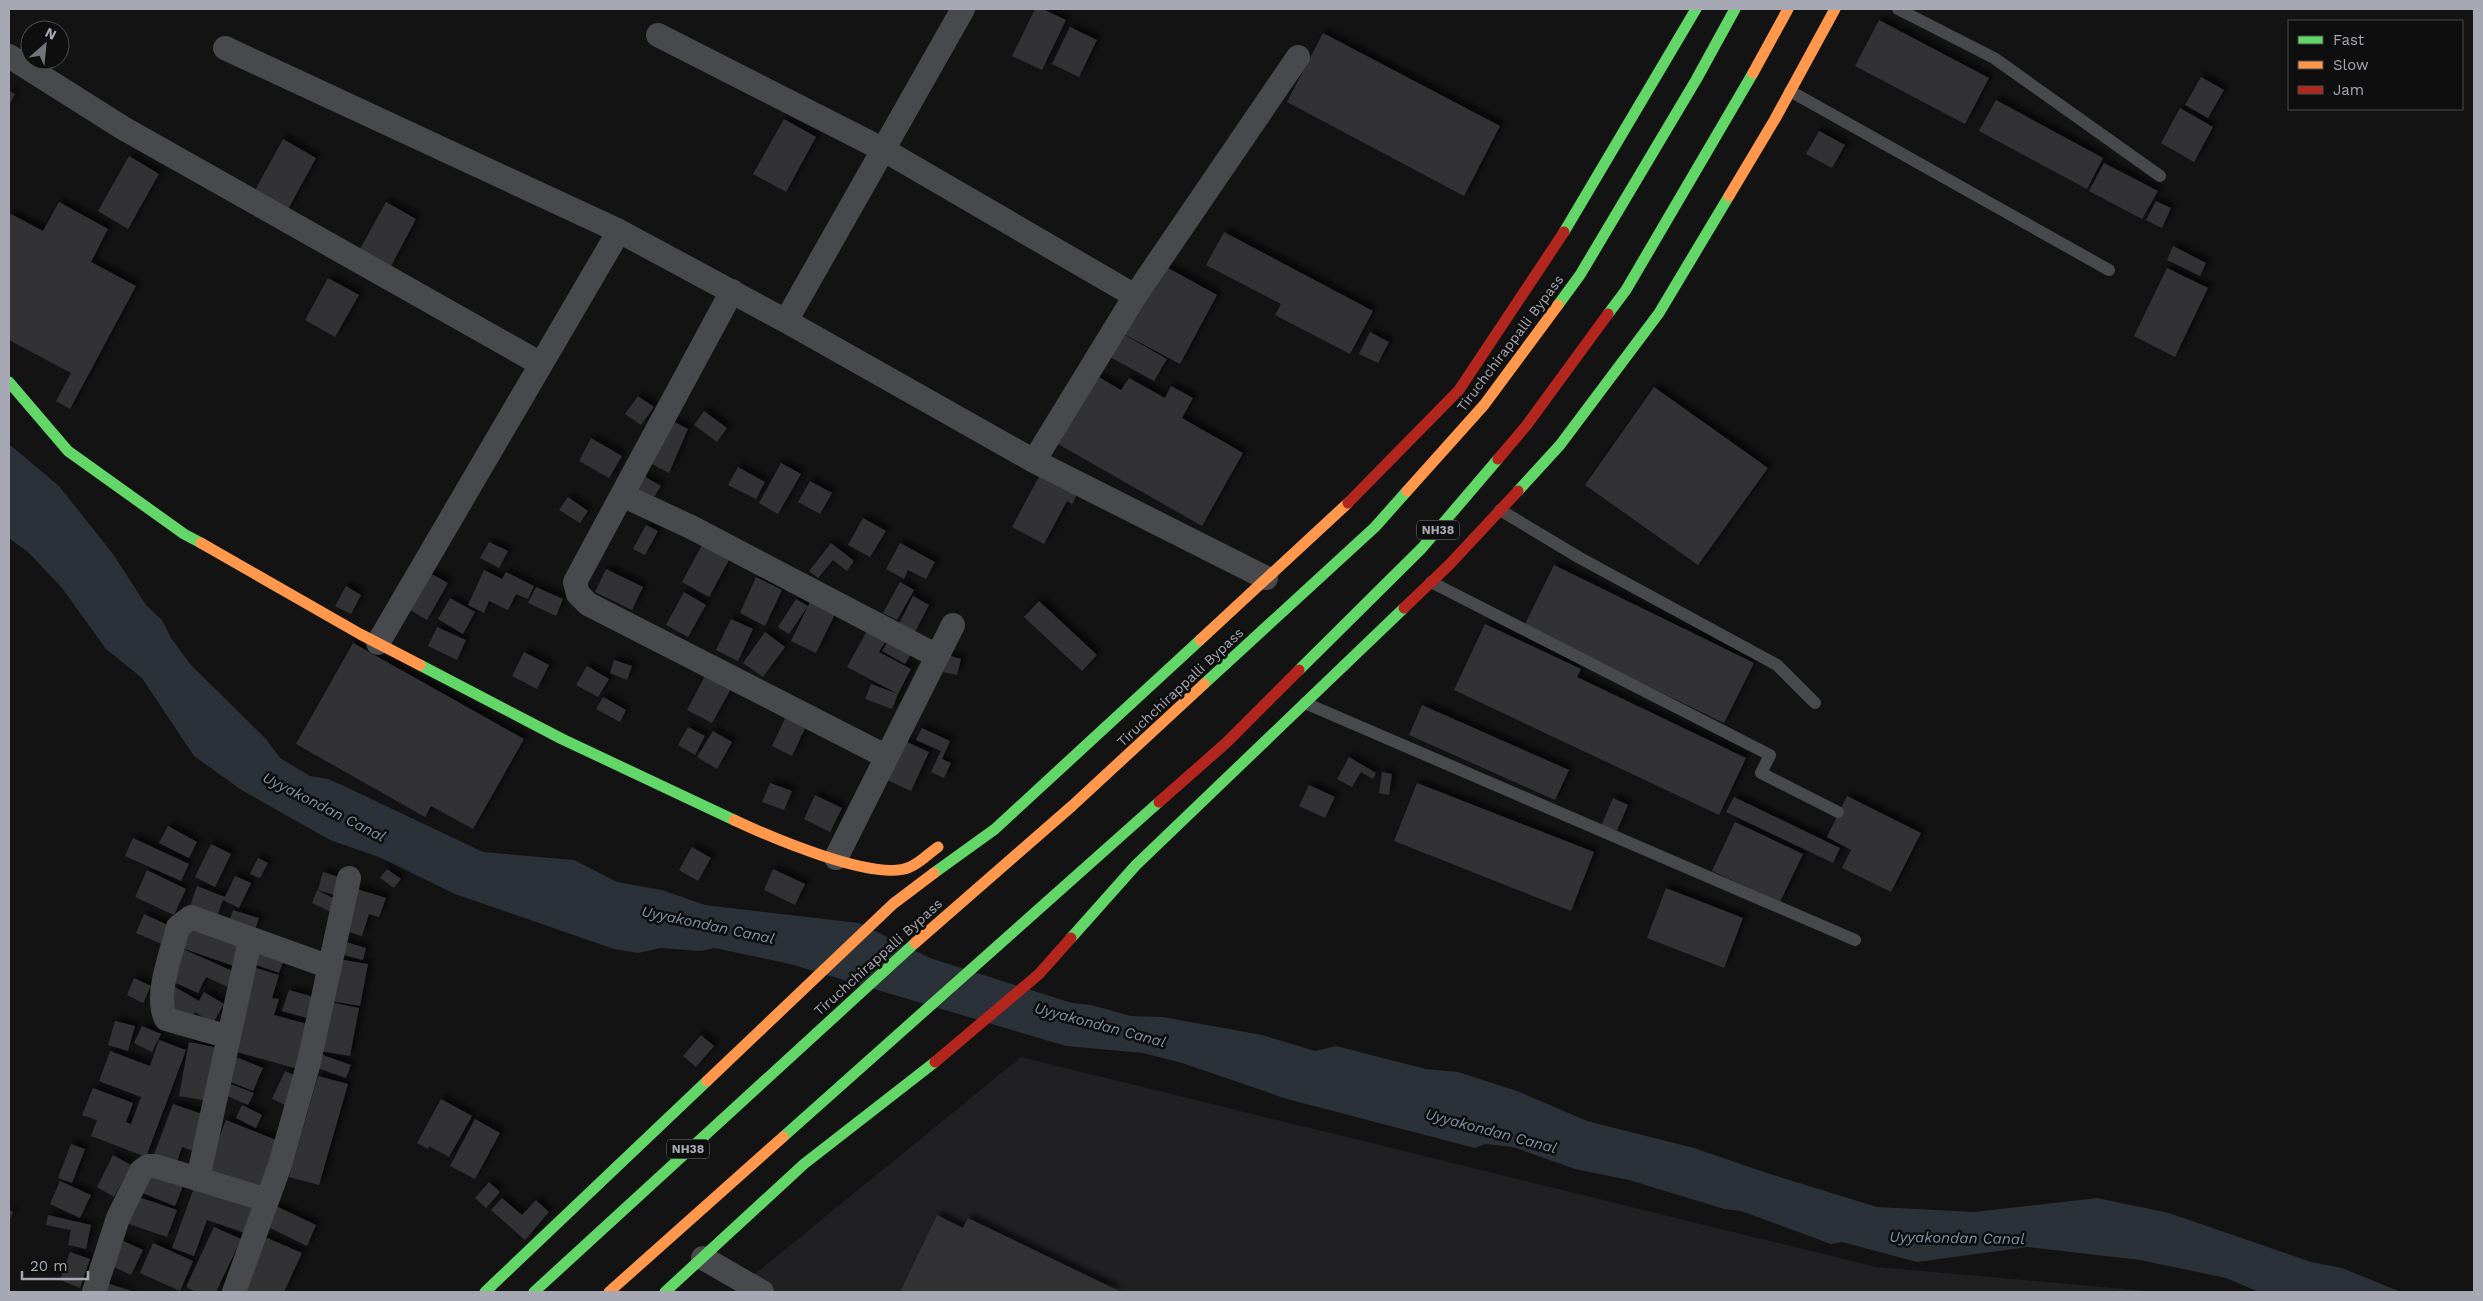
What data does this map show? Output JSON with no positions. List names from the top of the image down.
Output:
{
  "streets": {
    "main road": ["Tiruchchirappalli Bypass", "NH38"]
  },
  "water": ["Uyyakondan Canal"],
  "legend": ["Fast", "Slow", "Jam"],
  "scale_bar": "20 m",
  "north": "top right"
}
